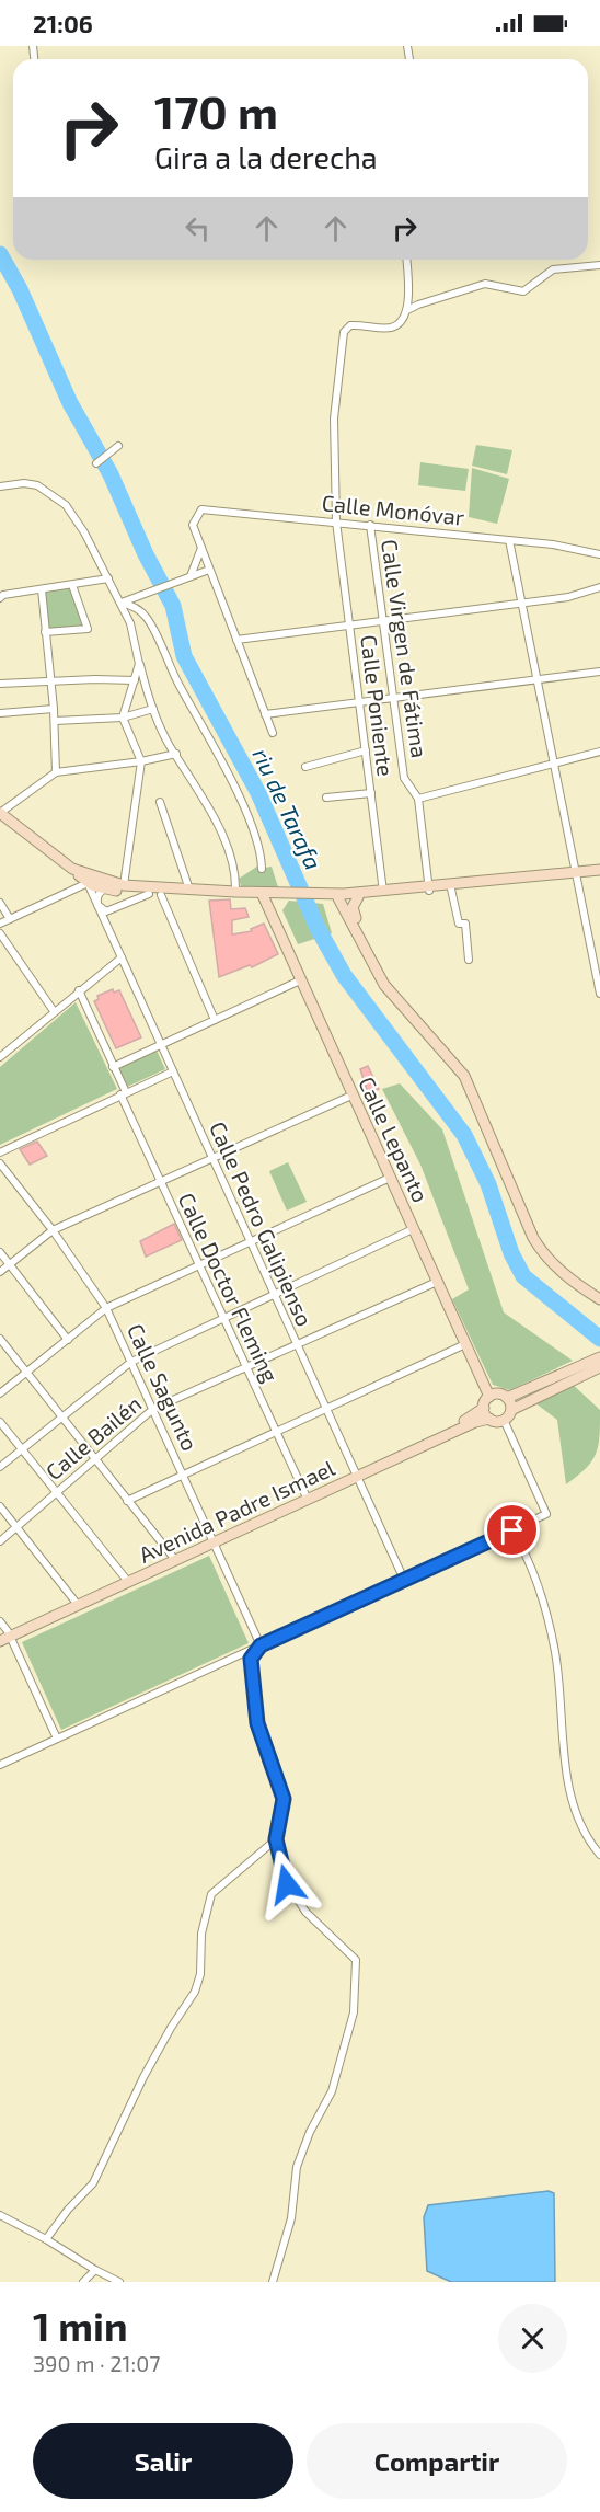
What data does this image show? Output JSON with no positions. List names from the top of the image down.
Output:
{
  "streets": {
    "street": [
      "Calle Monóvar",
      "Calle Virgen de Fátima",
      "Calle Poniente",
      "Calle Lepanto",
      "Calle Pedro Galipienso",
      "Calle Doctor Fleming",
      "Calle Sagunto",
      "Calle Bailén",
      "Avenida Padre Ismael"
    ]
  },
  "crossings": [
    ["Calle Monóvar", "Calle Virgen de Fátima"],
    ["Calle Monóvar", "Calle Poniente"],
    ["Calle Lepanto", "Calle Bailén"],
    ["Calle Lepanto", "Avenida Padre Ismael"],
    ["Calle Pedro Galipienso", "Calle Bailén"],
    ["Calle Pedro Galipienso", "Avenida Padre Ismael"],
    ["Calle Doctor Fleming", "Calle Bailén"],
    ["Calle Doctor Fleming", "Avenida Padre Ismael"],
    ["Calle Sagunto", "Calle Bailén"],
    ["Calle Sagunto", "Avenida Padre Ismael"]
  ],
  "water": ["riu de Tarafa"],
  "page": {
    "status": "21:06",
    "turn": ["170 m", "Gira a la derecha"],
    "heading": ["1 min", "390 m · 21:07"],
    "buttons": ["Salir", "Compartir"]
  }
}
